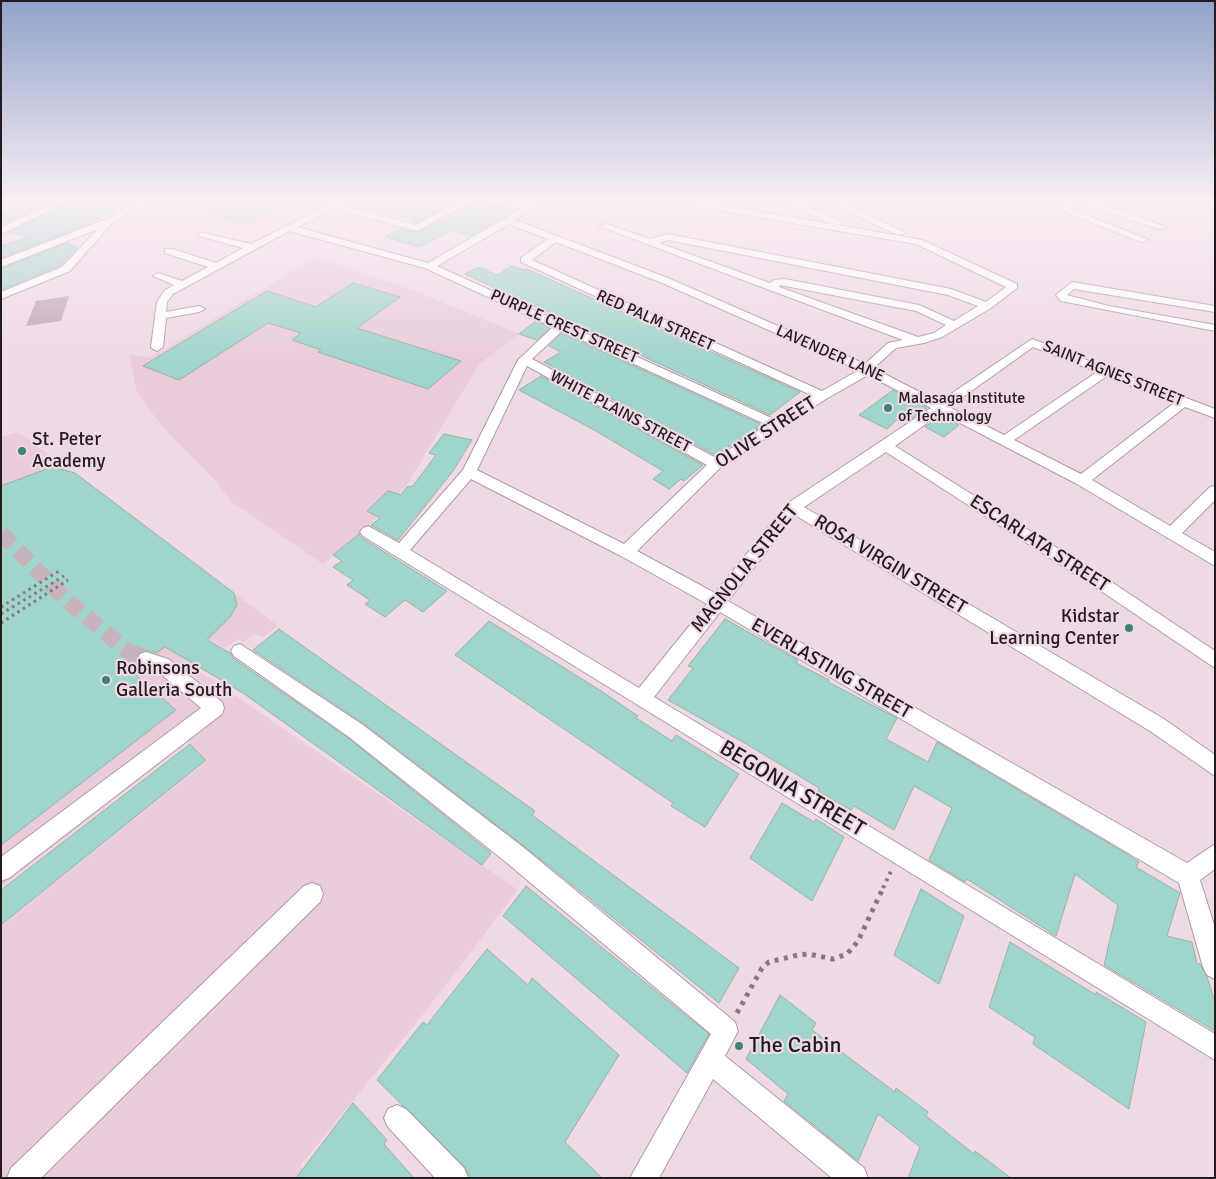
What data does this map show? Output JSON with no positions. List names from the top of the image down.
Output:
{
  "streets": {
    "street": [
      "RED PALM STREET",
      "PURPLE CREST STREET",
      "LAVENDER LANE",
      "SAINT AGNES STREET",
      "WHITE PLAINS STREET",
      "OLIVE STREET",
      "ESCARLATA STREET",
      "ROSA VIRGIN STREET",
      "MAGNOLIA STREET",
      "EVERLASTING STREET",
      "BEGONIA STREET"
    ]
  },
  "crossings": [
    ["RED PALM STREET", "OLIVE STREET"],
    ["PURPLE CREST STREET", "OLIVE STREET"],
    ["LAVENDER LANE", "SAINT AGNES STREET"],
    ["LAVENDER LANE", "OLIVE STREET"],
    ["LAVENDER LANE", "MAGNOLIA STREET"],
    ["SAINT AGNES STREET", "MAGNOLIA STREET"],
    ["WHITE PLAINS STREET", "OLIVE STREET"],
    ["OLIVE STREET", "EVERLASTING STREET"],
    ["ESCARLATA STREET", "MAGNOLIA STREET"],
    ["ROSA VIRGIN STREET", "MAGNOLIA STREET"],
    ["MAGNOLIA STREET", "EVERLASTING STREET"],
    ["MAGNOLIA STREET", "BEGONIA STREET"]
  ],
  "places": [
    "Malasaga Institute of Technology",
    "St. Peter Academy",
    "Kidstar Learning Center",
    "Robinsons Galleria South",
    "The Cabin"
  ]
}
